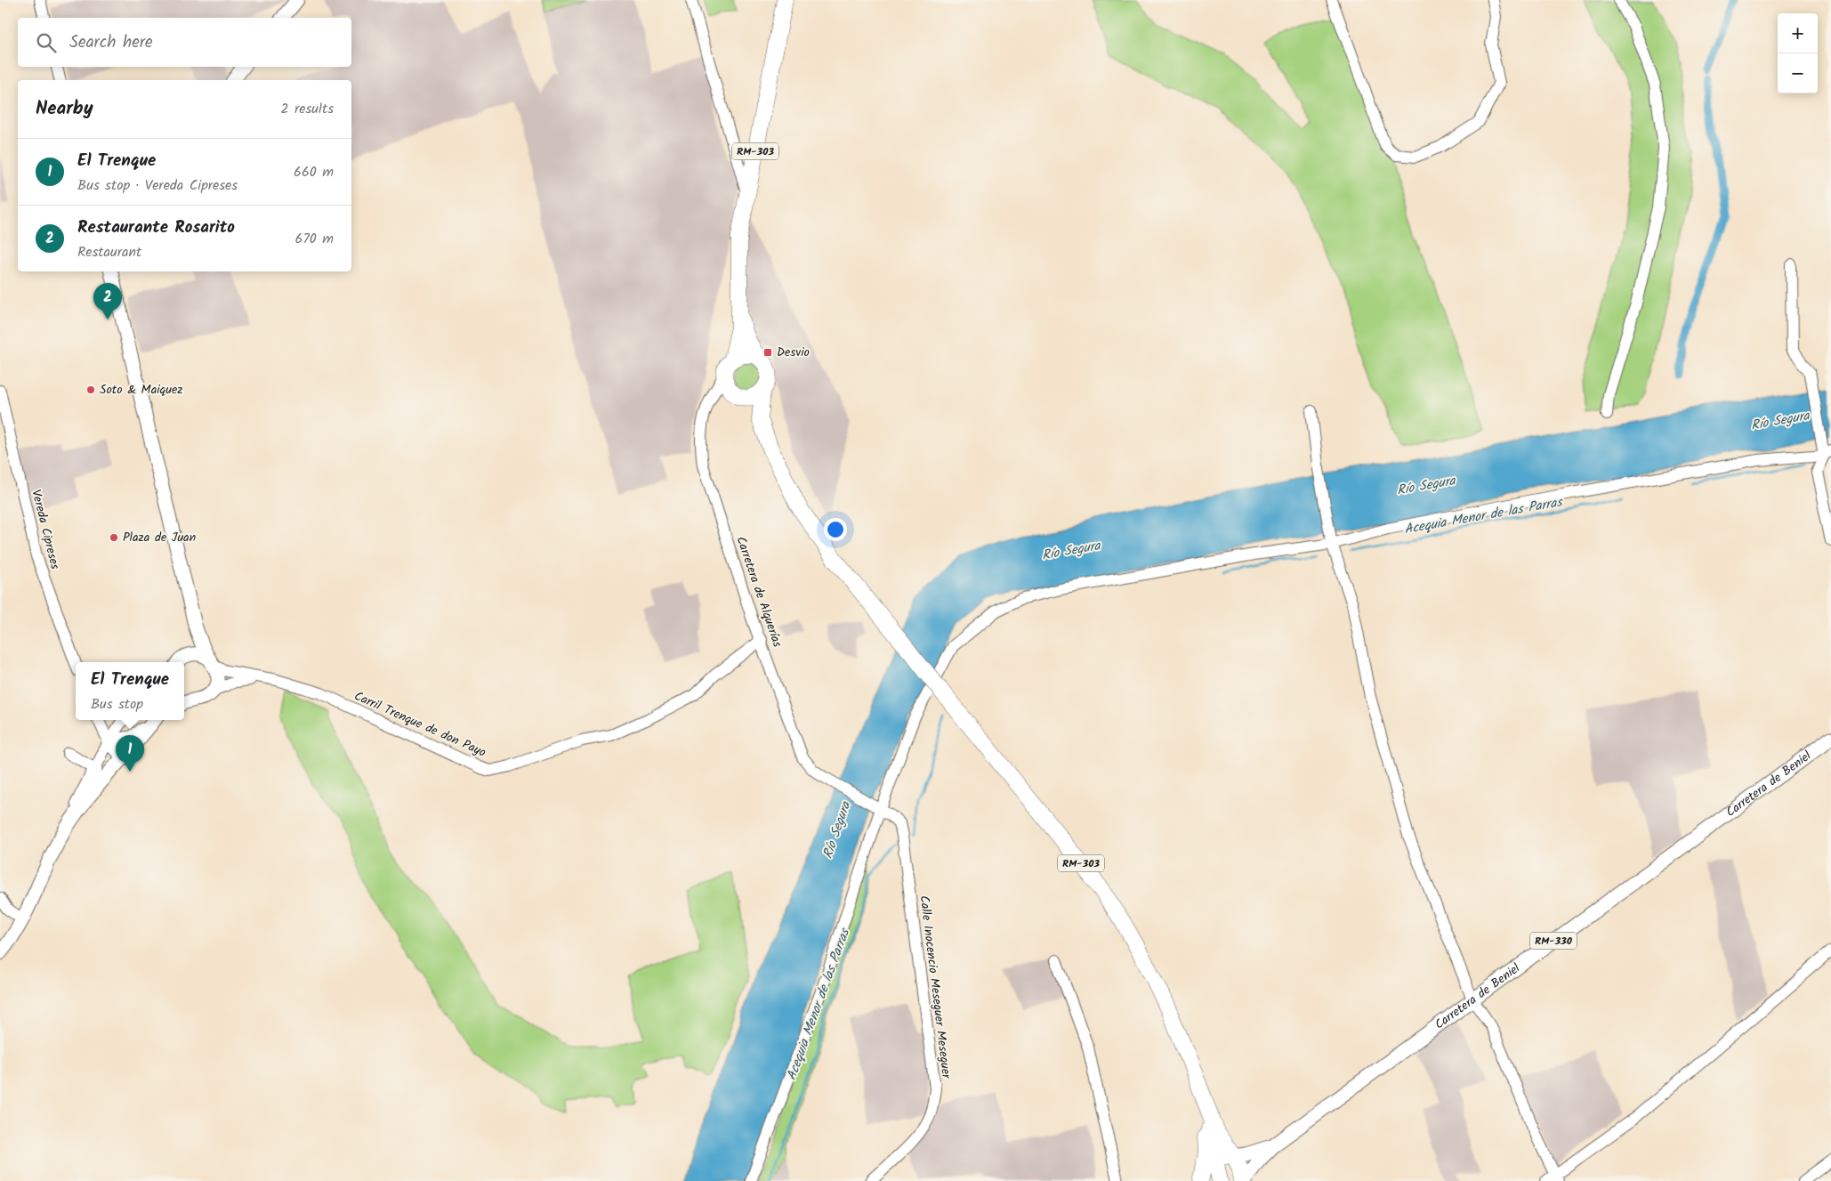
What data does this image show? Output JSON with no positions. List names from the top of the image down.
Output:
{
  "streets": {
    "highway": ["RM-303"],
    "main road": ["Carretera de Beniel", "RM-330"],
    "street": [
      "Vereda Cipreses",
      "Carretera de Alquerías",
      "Carril Trenque de don Payo",
      "Calle Inocencio Meseguer Meseguer"
    ]
  },
  "crossings": [
    ["RM-303", "Carretera de Alquerías"],
    ["Carretera de Alquerías", "Carril Trenque de don Payo"],
    ["Carretera de Alquerías", "Calle Inocencio Meseguer Meseguer"]
  ],
  "water": ["Río Segura", "Acequia Menor de las Parras"],
  "places": {
    "transit": ["Desvio"],
    "other": ["Soto & Maiquez", "Plaza de Juan"]
  },
  "page": {
    "map_buttons": ["+", "−"],
    "search": "Search here",
    "heading": ["Nearby", "2 results"],
    "list": [
      {
        "mark": "1",
        "name": "El Trenque",
        "note": "Bus stop · Vereda Cipreses",
        "value": "660 m"
      },
      {
        "mark": "2",
        "name": "Restaurante Rosarito",
        "note": "Restaurant",
        "value": "670 m"
      }
    ],
    "pins": ["2", "1"],
    "popup": ["El Trenque", "Bus stop"]
  }
}
